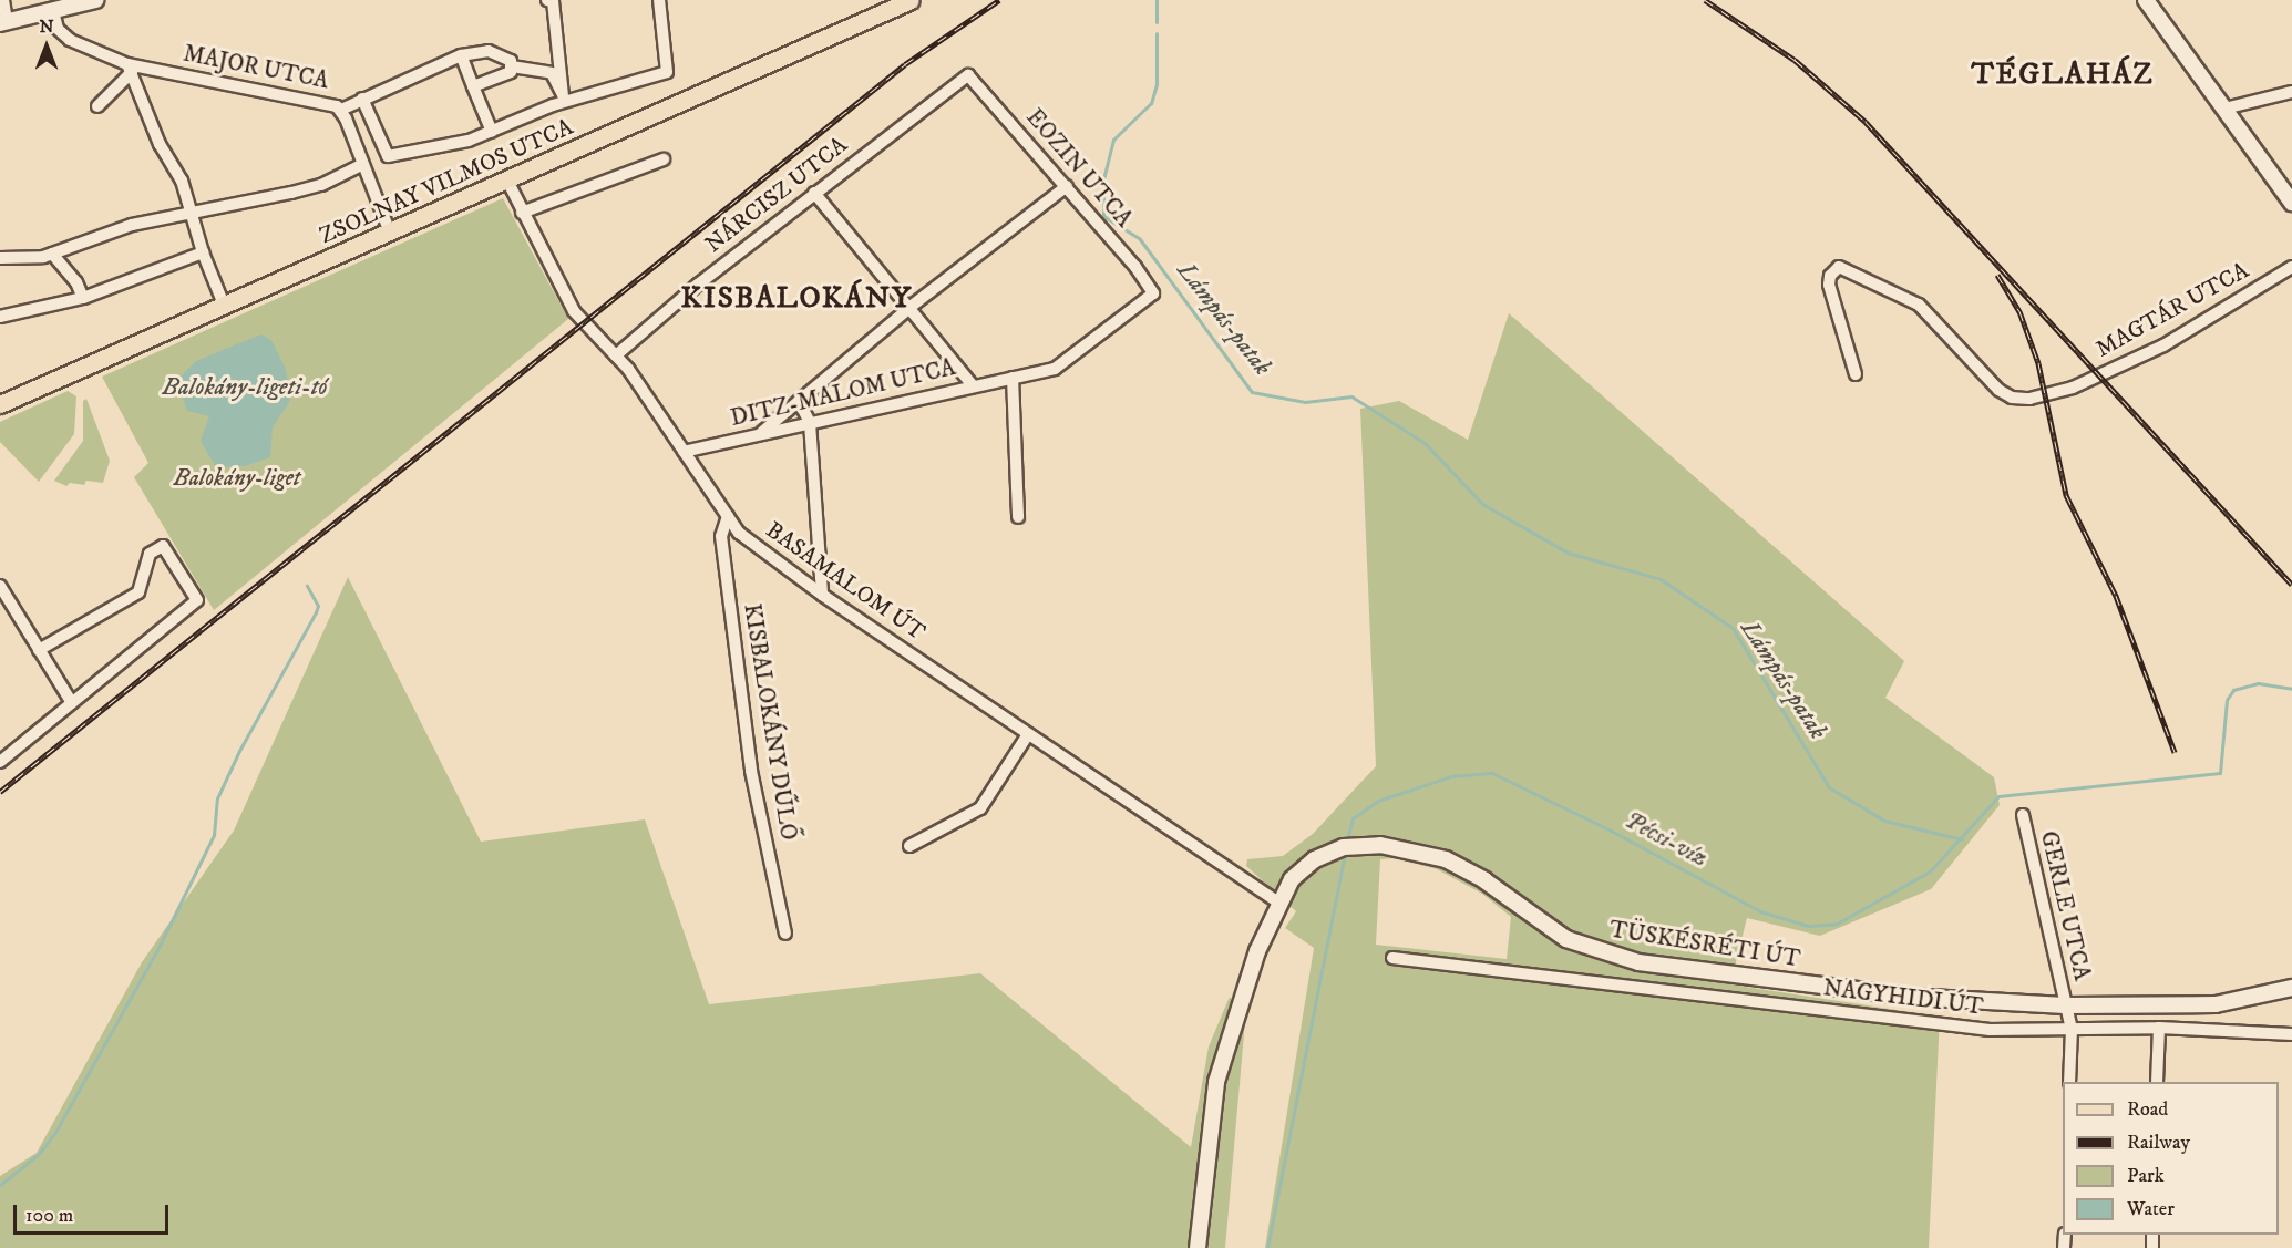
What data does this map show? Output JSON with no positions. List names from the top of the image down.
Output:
{
  "streets": {
    "main road": ["ZSOLNAY VILMOS UTCA"],
    "street": [
      "MAJOR UTCA",
      "EOZIN UTCA",
      "NÁRCISZ UTCA",
      "MAGTÁR UTCA",
      "DITZ-MALOM UTCA",
      "BASAMALOM ÚT",
      "KISBALOKÁNY DŰLŐ",
      "GERLE UTCA",
      "TÜSKÉSRÉTI ÚT",
      "NAGYHIDI ÚT"
    ]
  },
  "crossings": [
    ["MAJOR UTCA", "ZSOLNAY VILMOS UTCA"],
    ["EOZIN UTCA", "NÁRCISZ UTCA"],
    ["EOZIN UTCA", "DITZ-MALOM UTCA"],
    ["ZSOLNAY VILMOS UTCA", "BASAMALOM ÚT"],
    ["NÁRCISZ UTCA", "BASAMALOM ÚT"],
    ["DITZ-MALOM UTCA", "BASAMALOM ÚT"],
    ["BASAMALOM ÚT", "KISBALOKÁNY DŰLŐ"],
    ["BASAMALOM ÚT", "TÜSKÉSRÉTI ÚT"],
    ["GERLE UTCA", "TÜSKÉSRÉTI ÚT"],
    ["GERLE UTCA", "NAGYHIDI ÚT"]
  ],
  "districts": ["TÉGLAHÁZ", "KISBALOKÁNY"],
  "water": ["Lámpás-patak", "Balokány-ligeti-tó", "Pécsi-víz"],
  "parks": ["Balokány-liget"],
  "legend": [
    "Road",
    "Railway",
    "Park",
    "Water"
  ],
  "scale_bar": "100 m",
  "north": "top"
}
